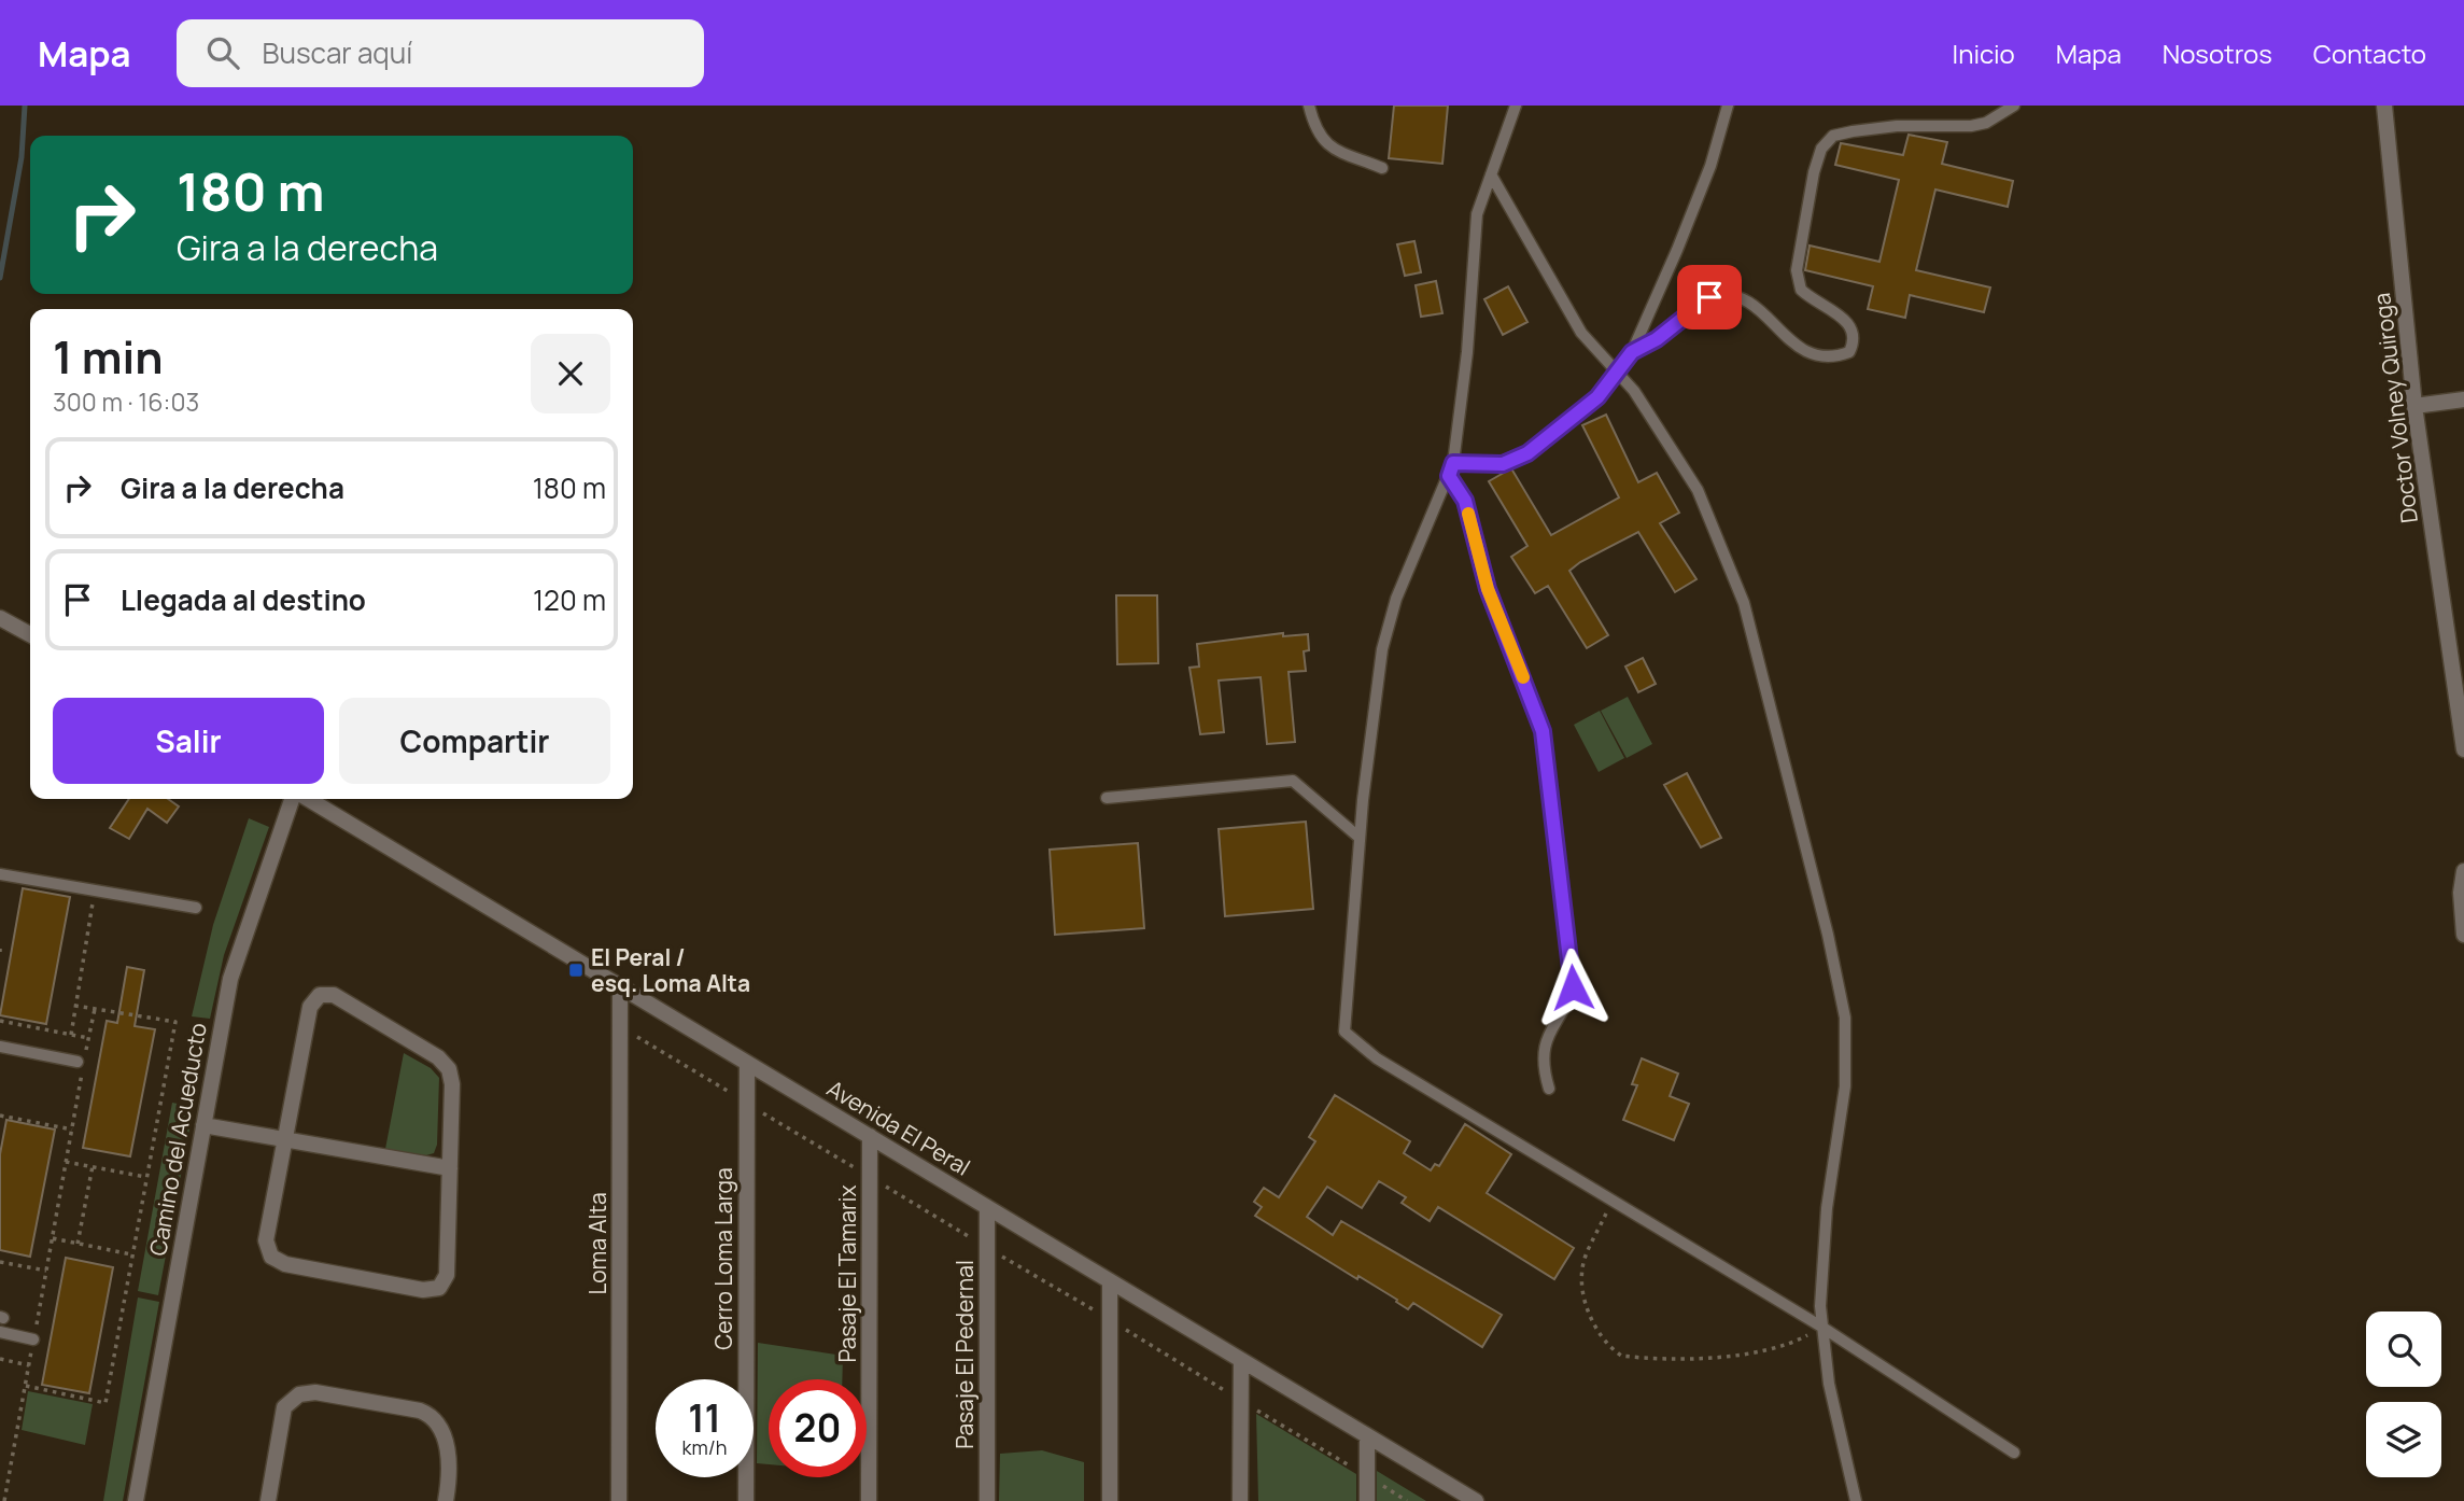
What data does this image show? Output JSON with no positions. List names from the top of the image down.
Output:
{
  "streets": {
    "street": [
      "Doctor Volney Quiroga",
      "Avenida El Peral",
      "Camino del Acueducto",
      "Loma Alta",
      "Cerro Loma Larga",
      "Pasaje El Tamarix",
      "Pasaje El Pedernal"
    ]
  },
  "crossings": [
    ["Avenida El Peral", "Loma Alta"],
    ["Avenida El Peral", "Cerro Loma Larga"],
    ["Avenida El Peral", "Pasaje El Tamarix"],
    ["Avenida El Peral", "Pasaje El Pedernal"]
  ],
  "places": {
    "transit": ["El Peral / esq. Loma Alta"]
  },
  "page": {
    "header": "Mapa",
    "search": "Buscar aquí",
    "nav": [
      "Inicio",
      "Mapa",
      "Nosotros",
      "Contacto"
    ],
    "turn": ["180 m", "Gira a la derecha"],
    "heading": ["1 min", "300 m · 16:03"],
    "list": [
      {
        "name": "Gira a la derecha",
        "value": "180 m"
      },
      {
        "name": "Llegada al destino",
        "value": "120 m"
      }
    ],
    "buttons": ["Salir", "Compartir"],
    "speed": "11 km/h",
    "limit": "20"
  }
}
